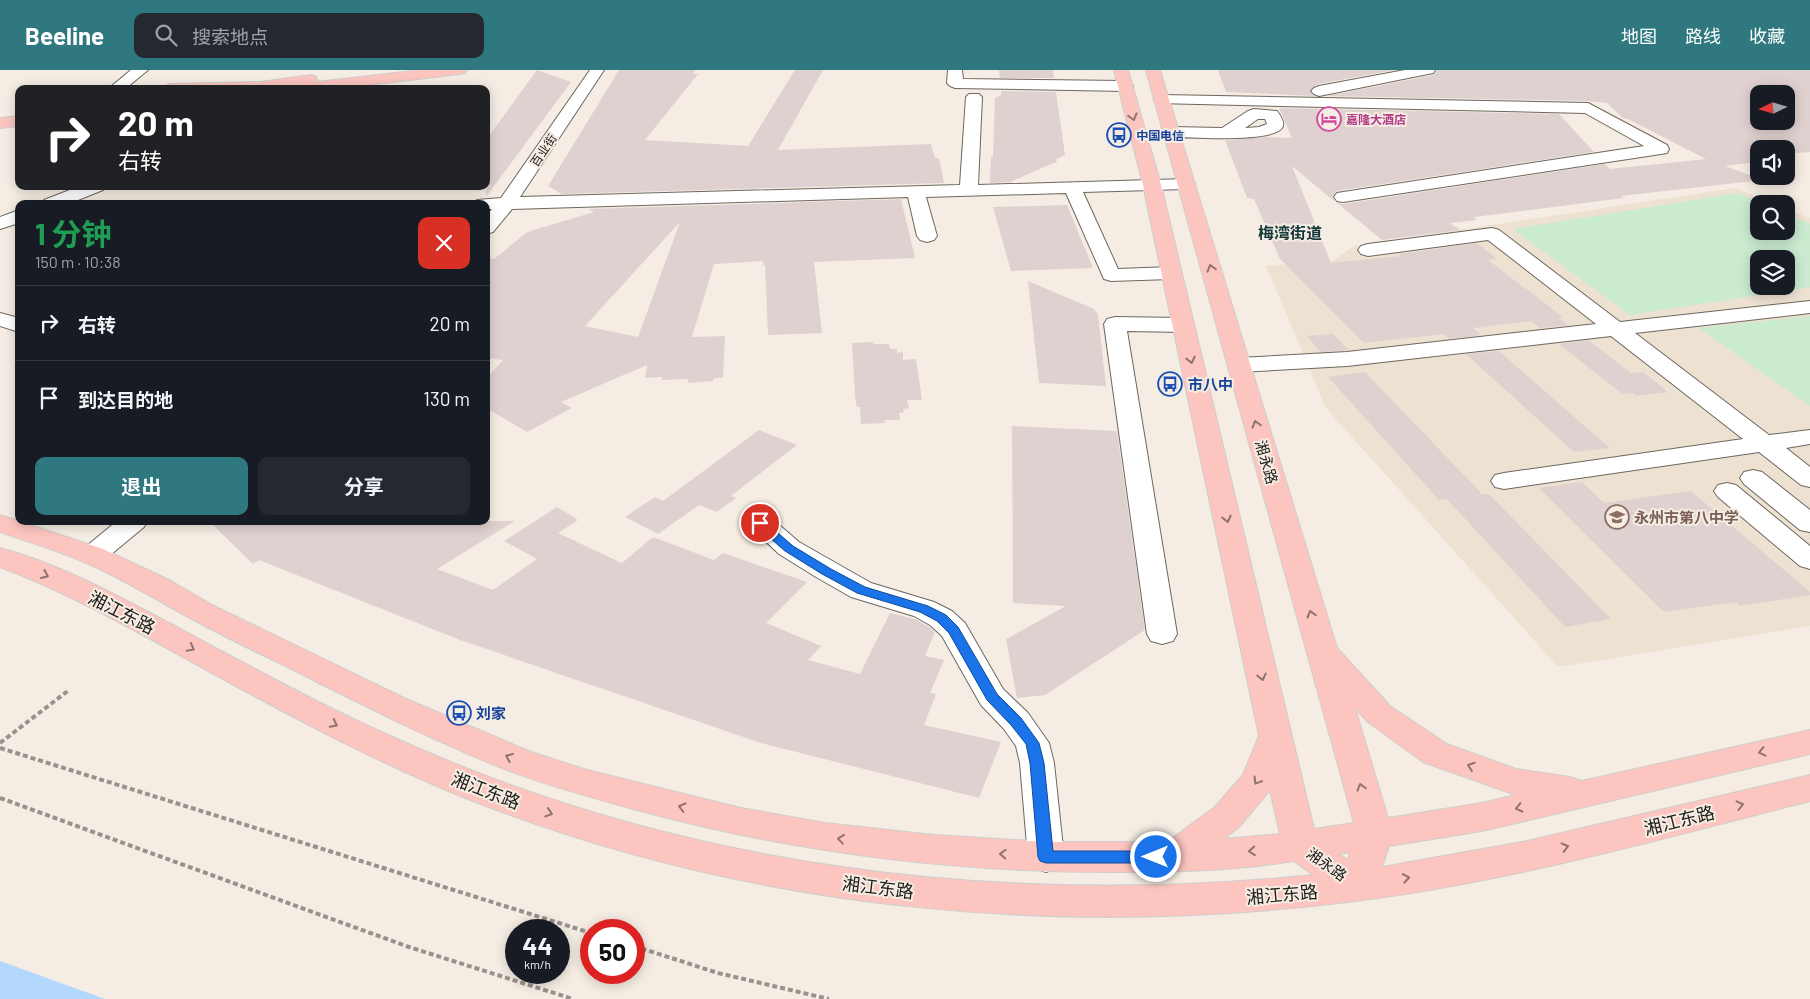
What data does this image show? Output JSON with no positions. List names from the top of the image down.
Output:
{
  "streets": {
    "main road": ["湘永路", "湘江东路"],
    "street": ["百业街"]
  },
  "crossings": [
    ["湘永路", "湘江东路"]
  ],
  "districts": ["梅湾街道"],
  "places": {
    "hotel": ["嘉隆大酒店"],
    "bus stop": ["中国电信", "市八中", "刘家"],
    "school or university": ["永州市第八中学"]
  },
  "north": "left",
  "page": {
    "header": "Beeline",
    "search": "搜索地点",
    "nav": ["地图", "路线", "收藏"],
    "turn": ["20 m", "右转"],
    "heading": ["1 分钟", "150 m · 10:38"],
    "list": [
      {
        "name": "右转",
        "value": "20 m"
      },
      {
        "name": "到达目的地",
        "value": "130 m"
      }
    ],
    "buttons": ["退出", "分享"],
    "speed": "44 km/h",
    "limit": "50"
  }
}
